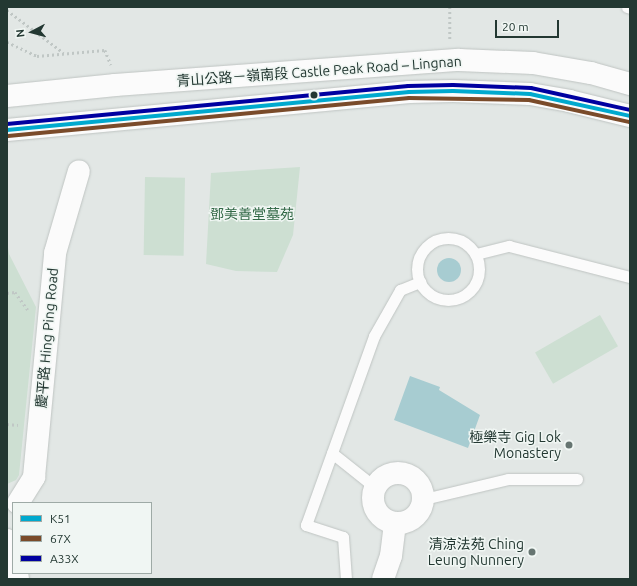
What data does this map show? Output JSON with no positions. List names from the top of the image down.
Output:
{
  "streets": {
    "main road": ["青山公路－嶺南段 Castle Peak Road – Lingnan", "慶平路 Hing Ping Road"]
  },
  "parks": ["鄧美善堂墓苑"],
  "places": ["極樂寺 Gig Lok Monastery", "清涼法苑 Ching Leung Nunnery"],
  "lines": ["transit line A33X", "transit line K51", "transit line 67X"],
  "legend": ["K51", "67X", "A33X"],
  "scale_bar": "20 m",
  "north": "left"
}
